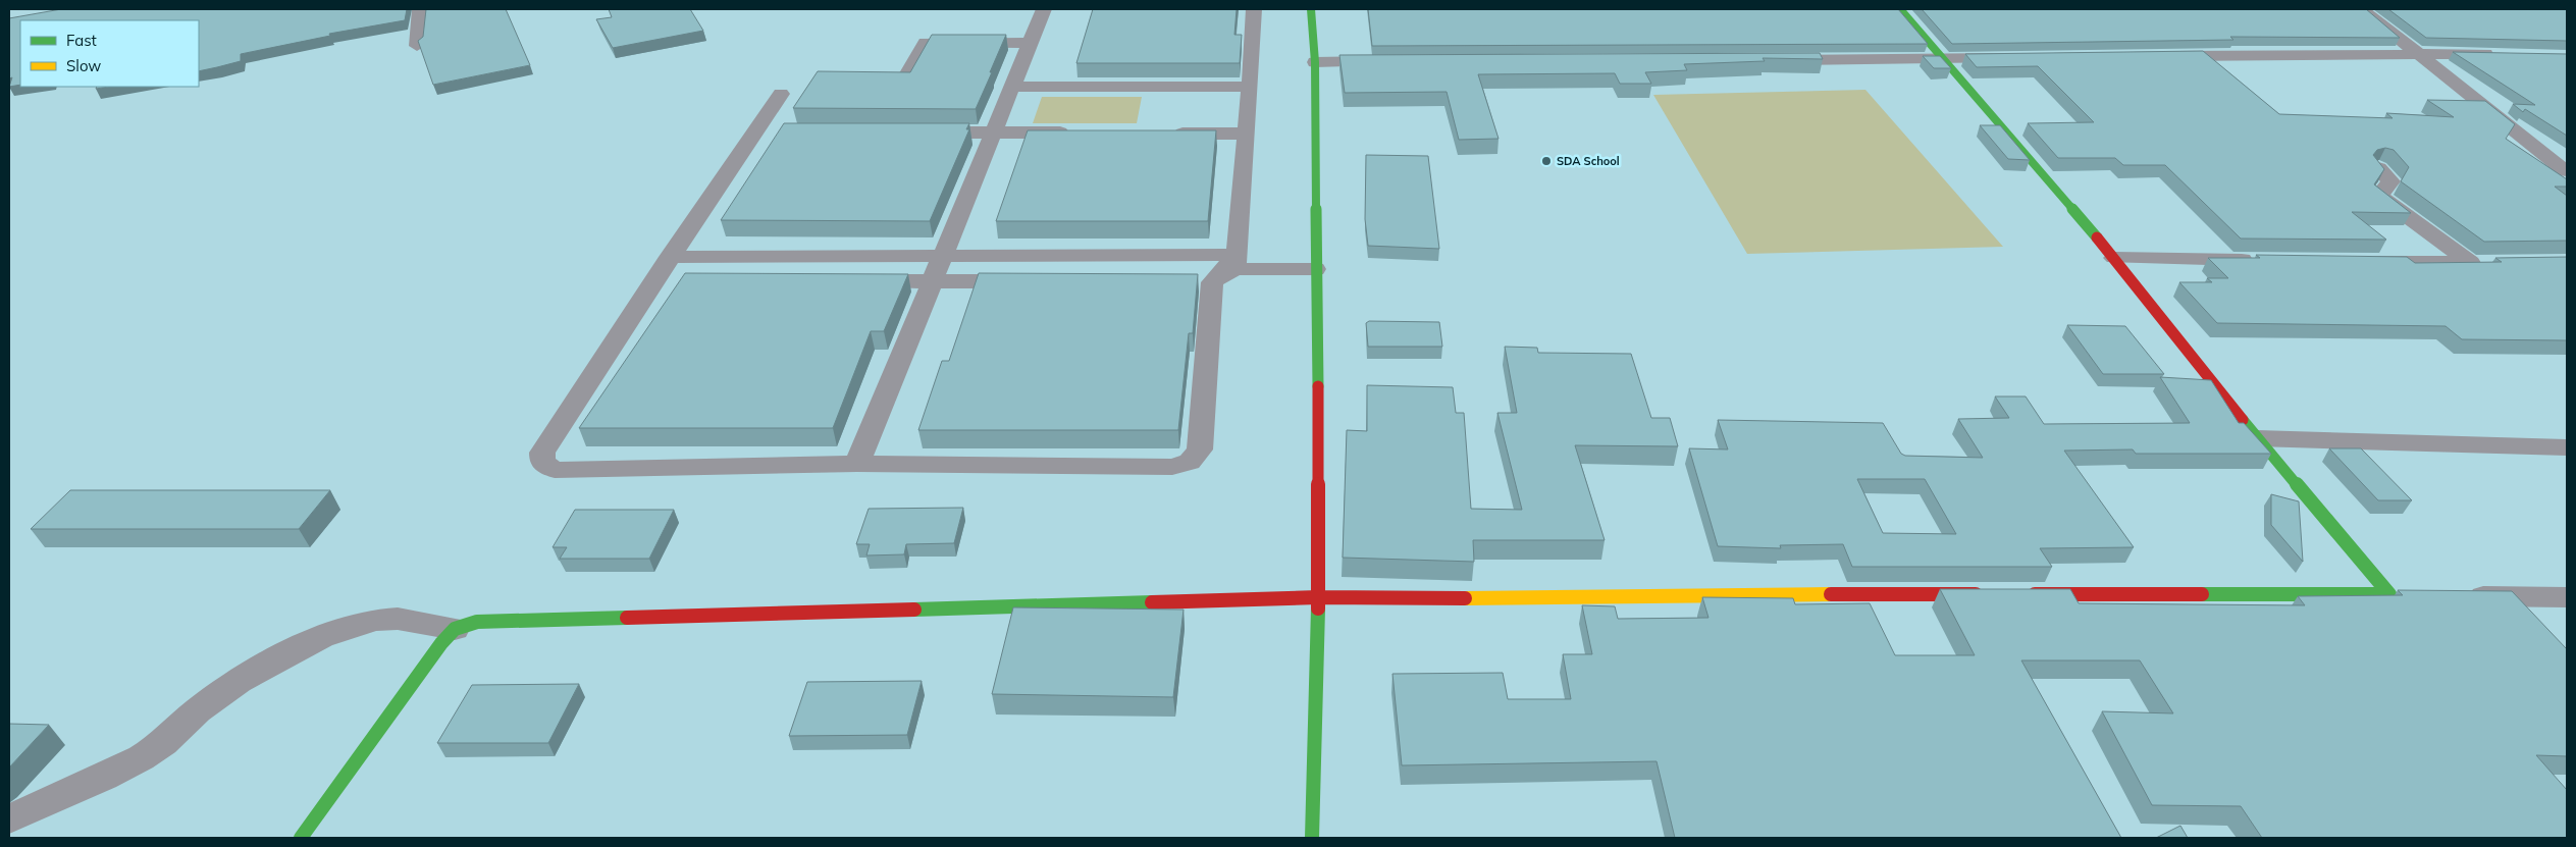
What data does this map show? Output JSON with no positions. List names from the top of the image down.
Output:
{
  "places": ["SDA School"],
  "legend": ["Fast", "Slow"]
}
